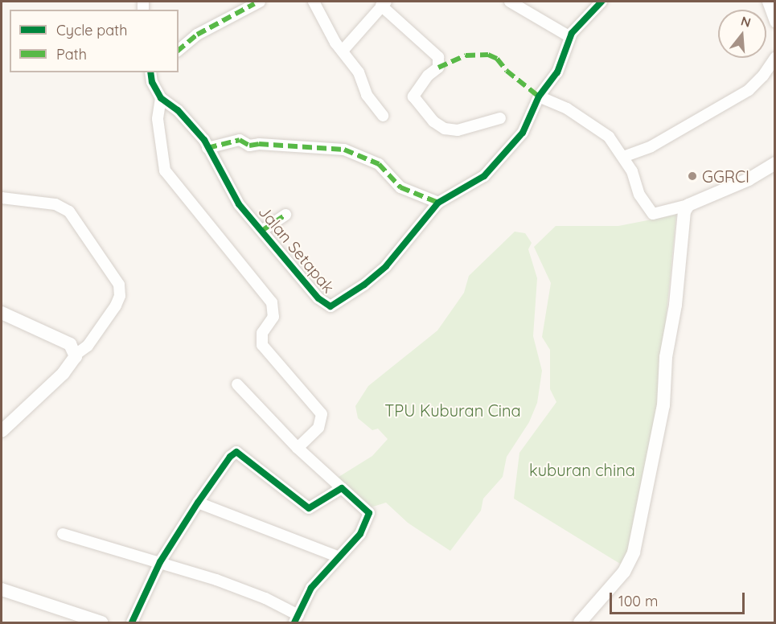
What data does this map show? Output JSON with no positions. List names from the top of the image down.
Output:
{
  "streets": {
    "street": ["Jalan Setapak"]
  },
  "parks": ["TPU Kuburan Cina", "kuburan china"],
  "places": ["GGRCI"],
  "legend": ["Cycle path", "Path"],
  "scale_bar": "100 m",
  "north": "top"
}
